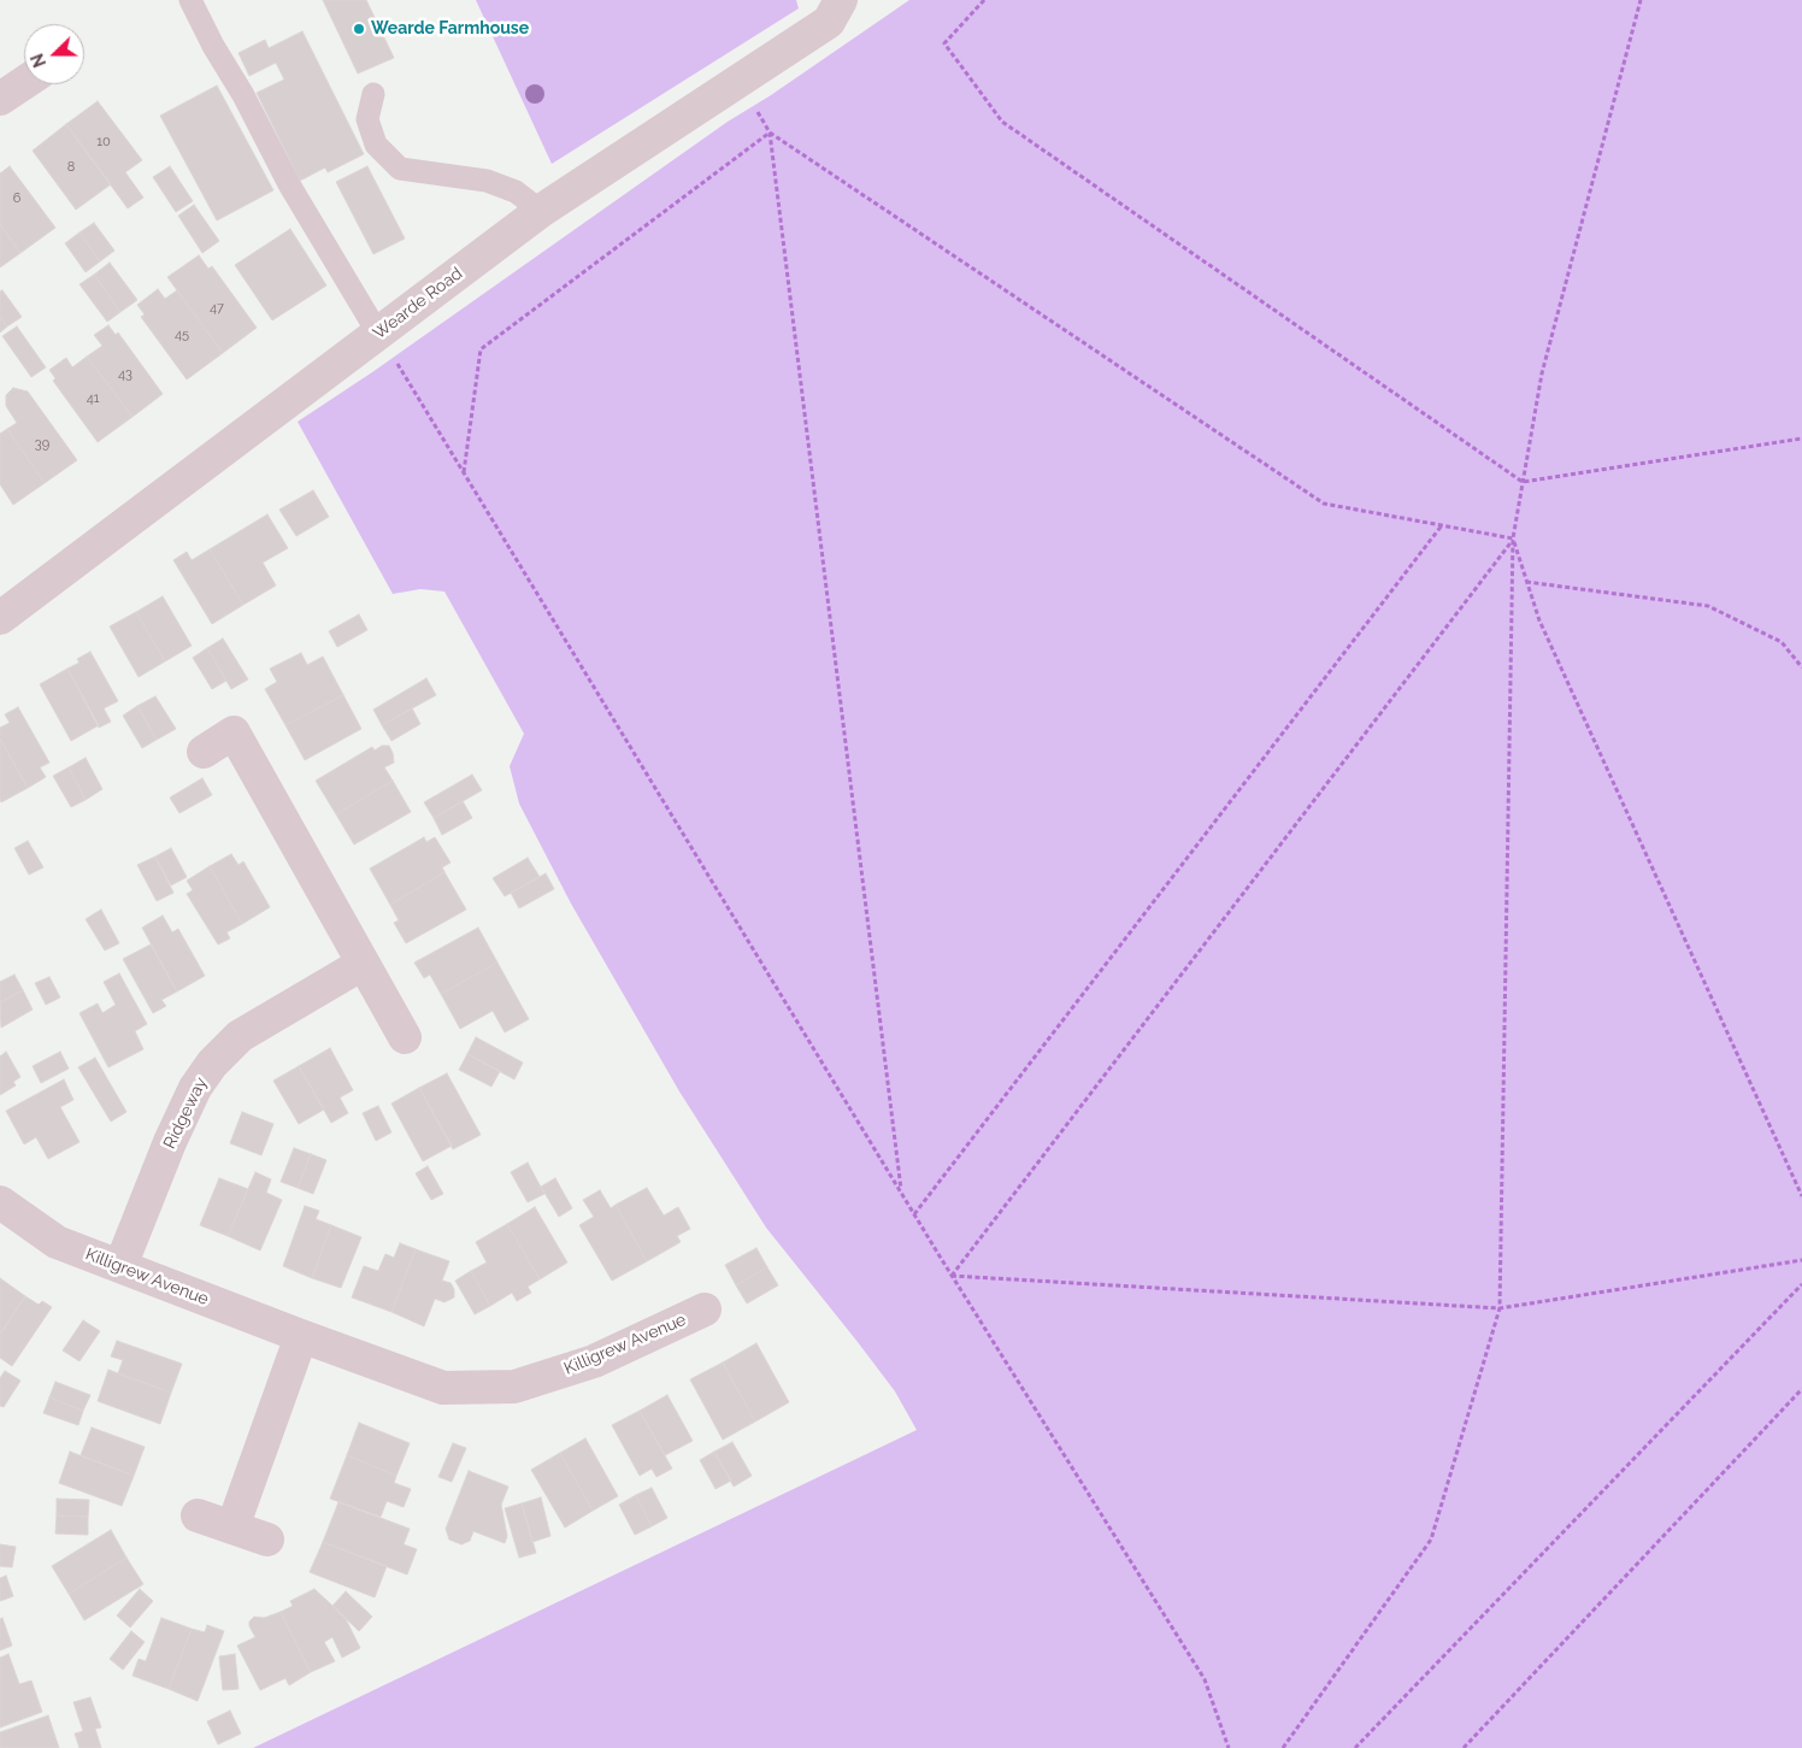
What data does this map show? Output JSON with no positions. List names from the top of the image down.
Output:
{
  "streets": {
    "street": ["Wearde Road", "Ridgeway", "Killigrew Avenue"]
  },
  "crossings": [
    ["Ridgeway", "Killigrew Avenue"]
  ],
  "places": ["Wearde Farmhouse"],
  "house_numbers": [
    "10",
    "8",
    "6",
    "47",
    "45",
    "43",
    "41",
    "39"
  ],
  "north": "left"
}
